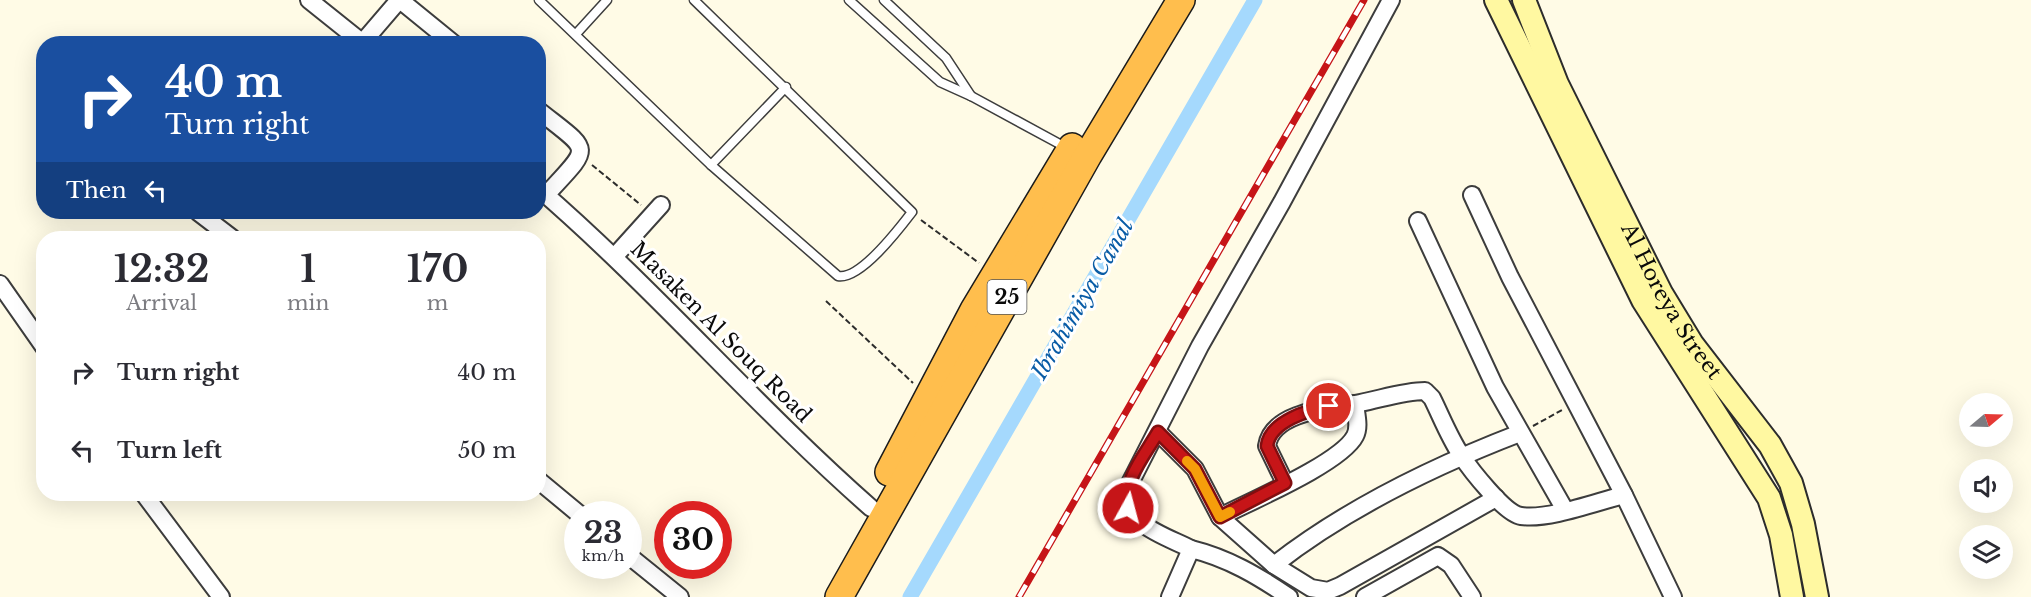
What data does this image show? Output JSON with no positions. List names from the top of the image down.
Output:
{
  "streets": {
    "highway": ["25"],
    "main road": ["Al Horeya Street"],
    "street": ["Masaken Al Souq Road"]
  },
  "crossings": [
    ["25", "Masaken Al Souq Road"]
  ],
  "water": ["Ibrahimiya Canal"],
  "north": "right",
  "page": {
    "turn": ["40 m", "Turn right"],
    "then": "Then",
    "eta": [
      "12:32",
      "Arrival",
      "1",
      "min",
      "170",
      "m"
    ],
    "list": [
      {
        "name": "Turn right",
        "value": "40 m"
      },
      {
        "name": "Turn left",
        "value": "50 m"
      }
    ],
    "speed": "23 km/h",
    "limit": "30"
  }
}
